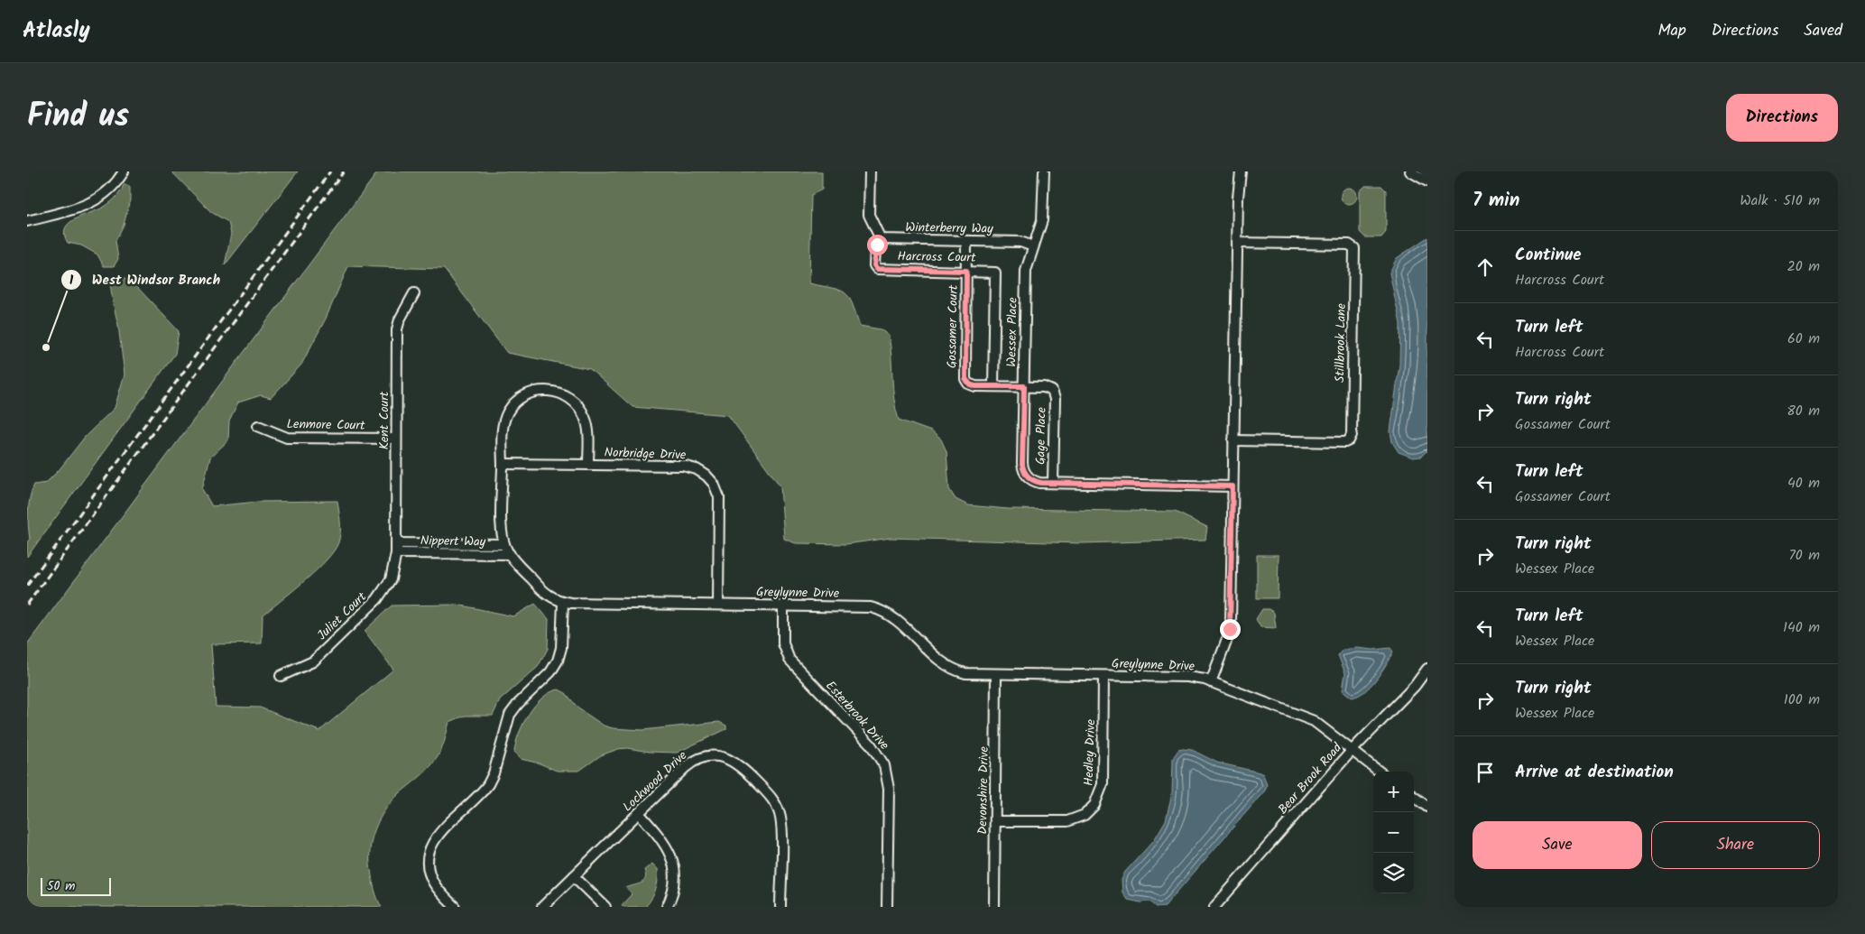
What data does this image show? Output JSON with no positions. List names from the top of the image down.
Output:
{
  "streets": {
    "street": [
      "Winterberry Way",
      "Harcross Court",
      "Gossamer Court",
      "Wessex Place",
      "Stillbrook Lane",
      "Kent Court",
      "Lenmore Court",
      "Gage Place",
      "Norbridge Drive",
      "Nippert Way",
      "Greylynne Drive",
      "Juliet Court",
      "Esterbrook Drive",
      "Hedley Drive",
      "Bear Brook Road",
      "Lockwood Drive",
      "Devonshire Drive"
    ]
  },
  "crossings": [
    ["Winterberry Way", "Harcross Court"],
    ["Winterberry Way", "Gossamer Court"],
    ["Winterberry Way", "Wessex Place"],
    ["Harcross Court", "Gossamer Court"],
    ["Gossamer Court", "Wessex Place"],
    ["Gossamer Court", "Gage Place"],
    ["Wessex Place", "Gage Place"],
    ["Kent Court", "Lenmore Court"],
    ["Kent Court", "Nippert Way"],
    ["Kent Court", "Juliet Court"],
    ["Norbridge Drive", "Greylynne Drive"],
    ["Nippert Way", "Greylynne Drive"],
    ["Nippert Way", "Juliet Court"],
    ["Greylynne Drive", "Esterbrook Drive"],
    ["Greylynne Drive", "Hedley Drive"],
    ["Greylynne Drive", "Bear Brook Road"],
    ["Greylynne Drive", "Devonshire Drive"],
    ["Hedley Drive", "Devonshire Drive"]
  ],
  "places": ["West Windsor Branch"],
  "scale_bar": "50 m",
  "page": {
    "header": "Atlasly",
    "nav": ["Map", "Directions", "Saved"],
    "title": "Find us",
    "buttons": [
      "Directions",
      ["Save", "Share"]
    ],
    "heading": ["7 min", "Walk · 510 m"],
    "list": [
      ["Continue", "Harcross Court", "20 m"],
      ["Turn left", "Harcross Court", "60 m"],
      ["Turn right", "Gossamer Court", "80 m"],
      ["Turn left", "Gossamer Court", "40 m"],
      ["Turn right", "Wessex Place", "70 m"],
      ["Turn left", "Wessex Place", "140 m"],
      ["Turn right", "Wessex Place", "100 m"],
      "Arrive at destination"
    ],
    "map_buttons": ["+", "−"],
    "scale": "50 m"
  }
}
